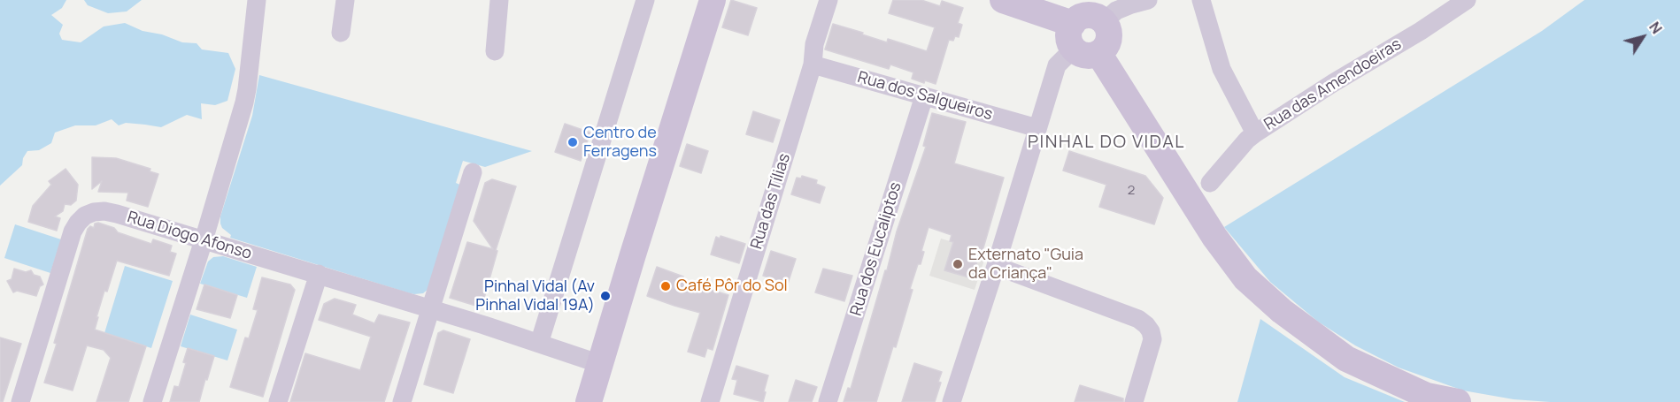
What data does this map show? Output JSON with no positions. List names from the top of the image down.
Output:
{
  "streets": {
    "street": [
      "Rua das Amendoeiras",
      "Rua dos Salgueiros",
      "Rua das Tílias",
      "Rua Diogo Afonso",
      "Rua dos Eucaliptos"
    ]
  },
  "crossings": [
    ["Rua dos Salgueiros", "Rua das Tílias"],
    ["Rua dos Salgueiros", "Rua dos Eucaliptos"]
  ],
  "districts": ["PINHAL DO VIDAL"],
  "places": [
    "Centro de Ferragens",
    "Externato \"Guia da Criança\"",
    "Café Pôr do Sol",
    "Pinhal Vidal (Av Pinhal Vidal 19A)"
  ],
  "house_numbers": ["2"],
  "north": "top right"
}
